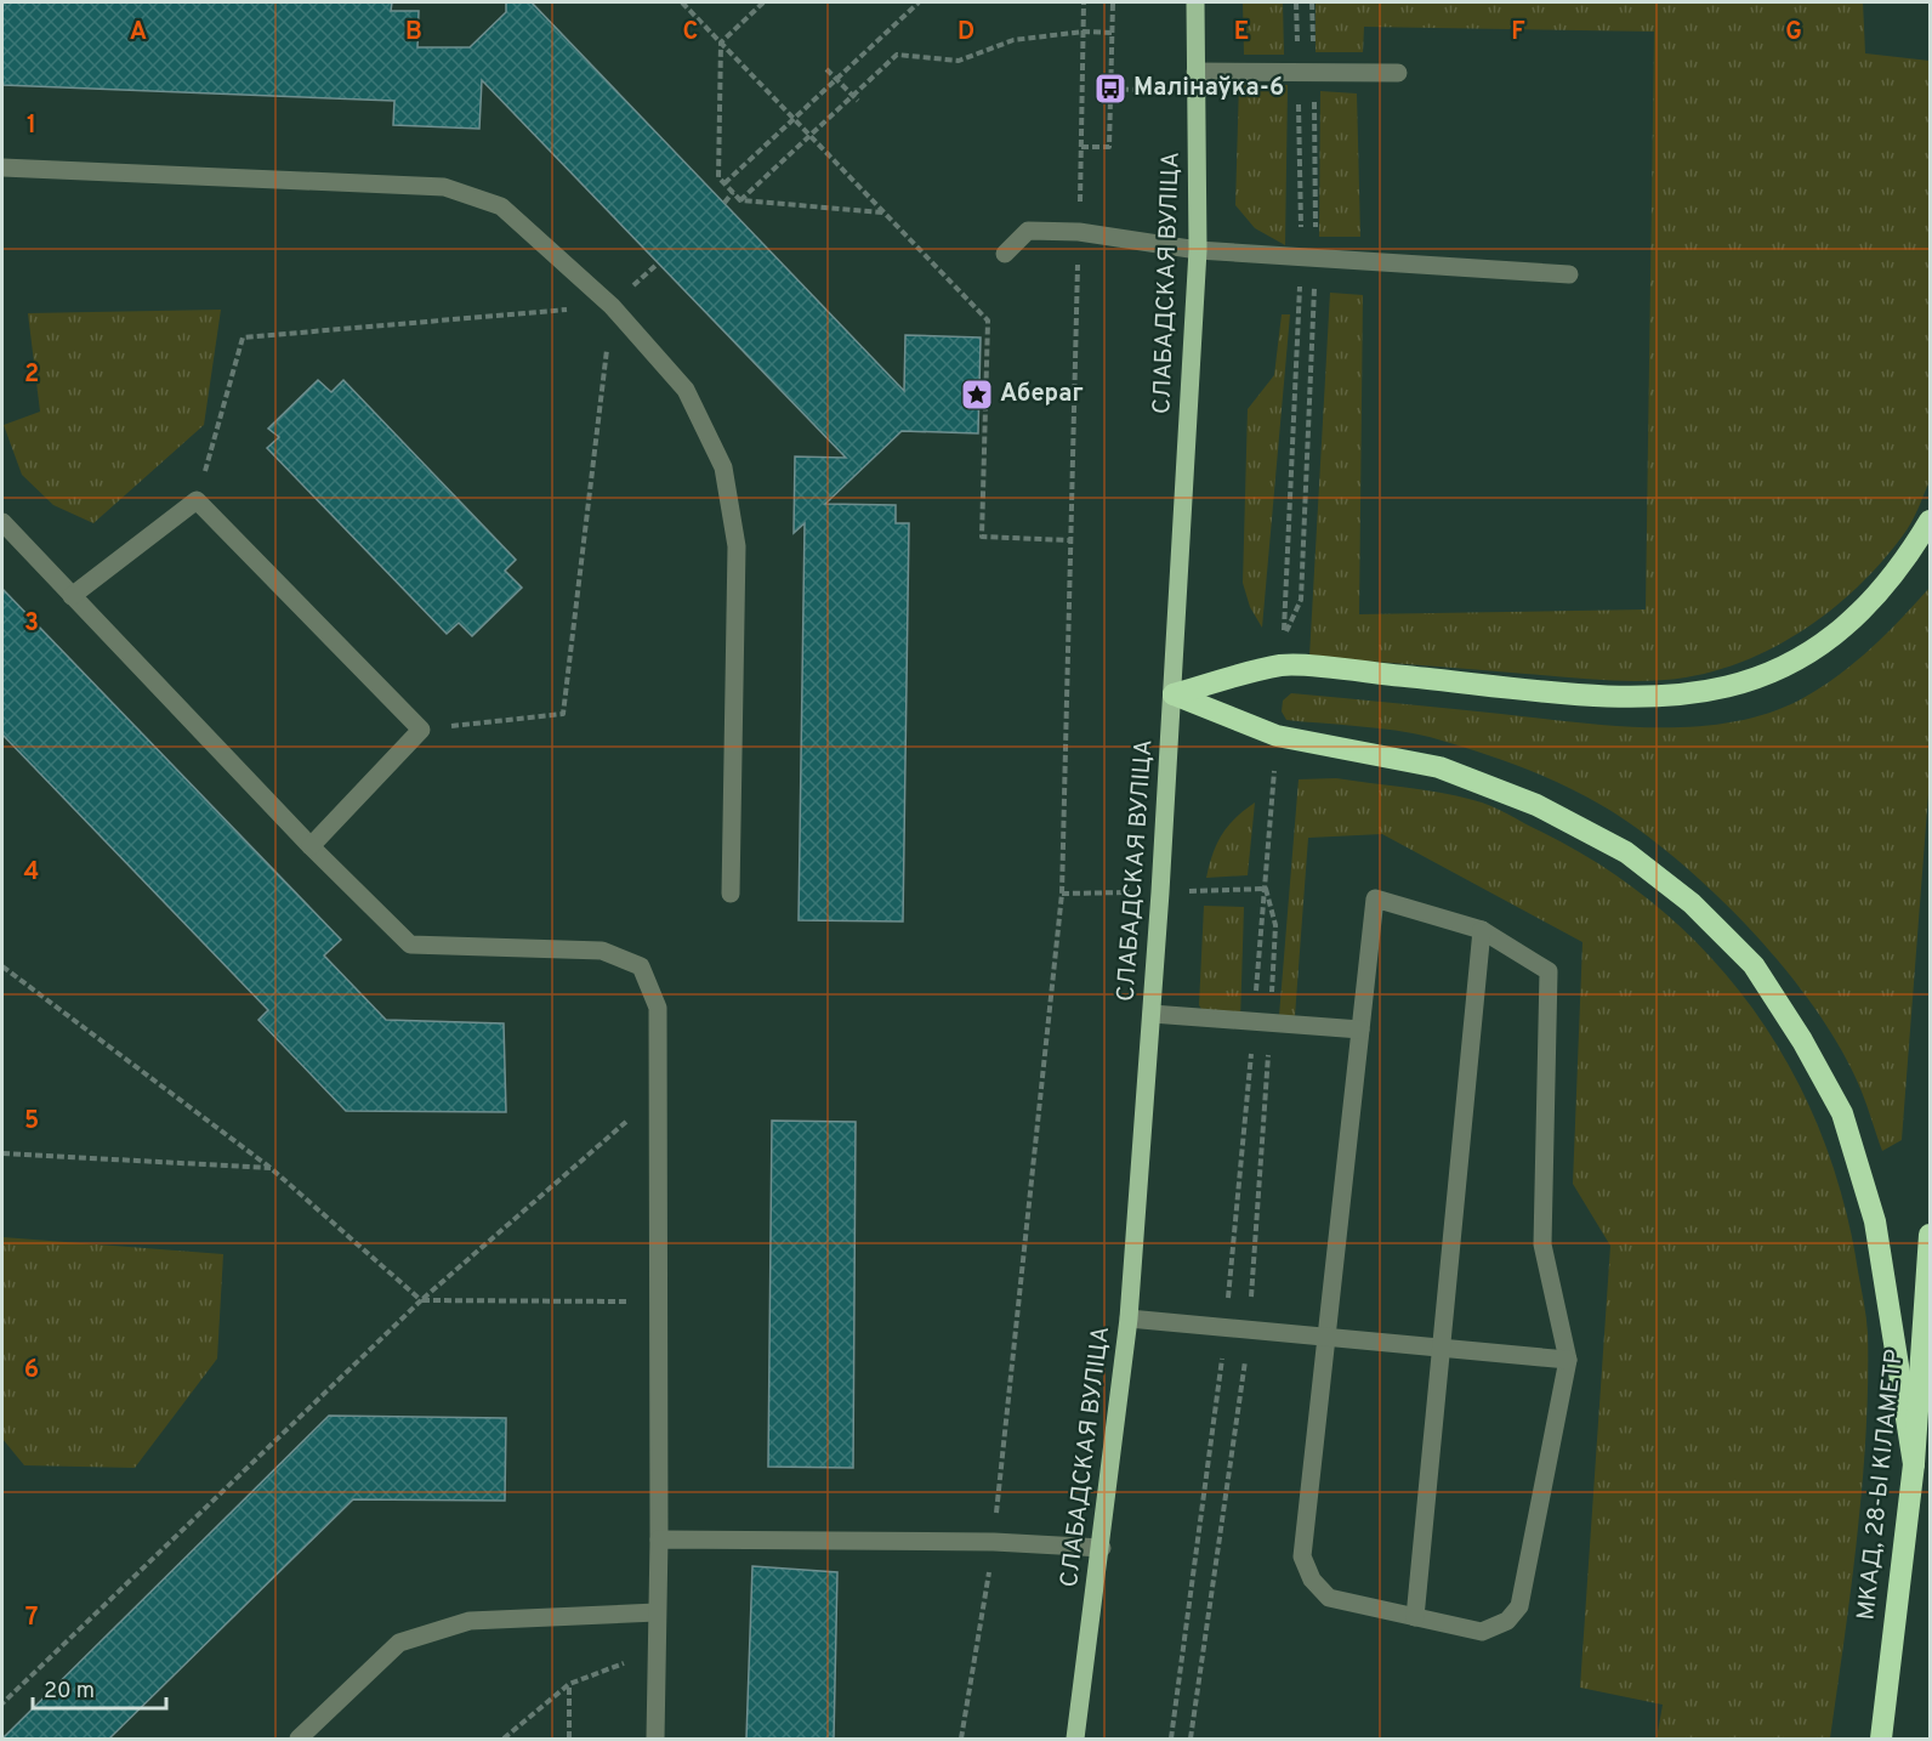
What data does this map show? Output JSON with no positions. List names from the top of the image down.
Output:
{
  "streets": {
    "highway": ["МКАД, 28-Ы КІЛАМЕТР"],
    "main road": ["СЛАБАДСКАЯ ВУЛІЦА"]
  },
  "places": {
    "bus stop": ["Малінаўка-6"],
    "place": ["Абераг"]
  },
  "scale_bar": "20 m",
  "grid": {
    "columns": [
      "A",
      "B",
      "C",
      "D",
      "E",
      "F",
      "G"
    ],
    "rows": [
      "1",
      "2",
      "3",
      "4",
      "5",
      "6",
      "7"
    ]
  }
}
